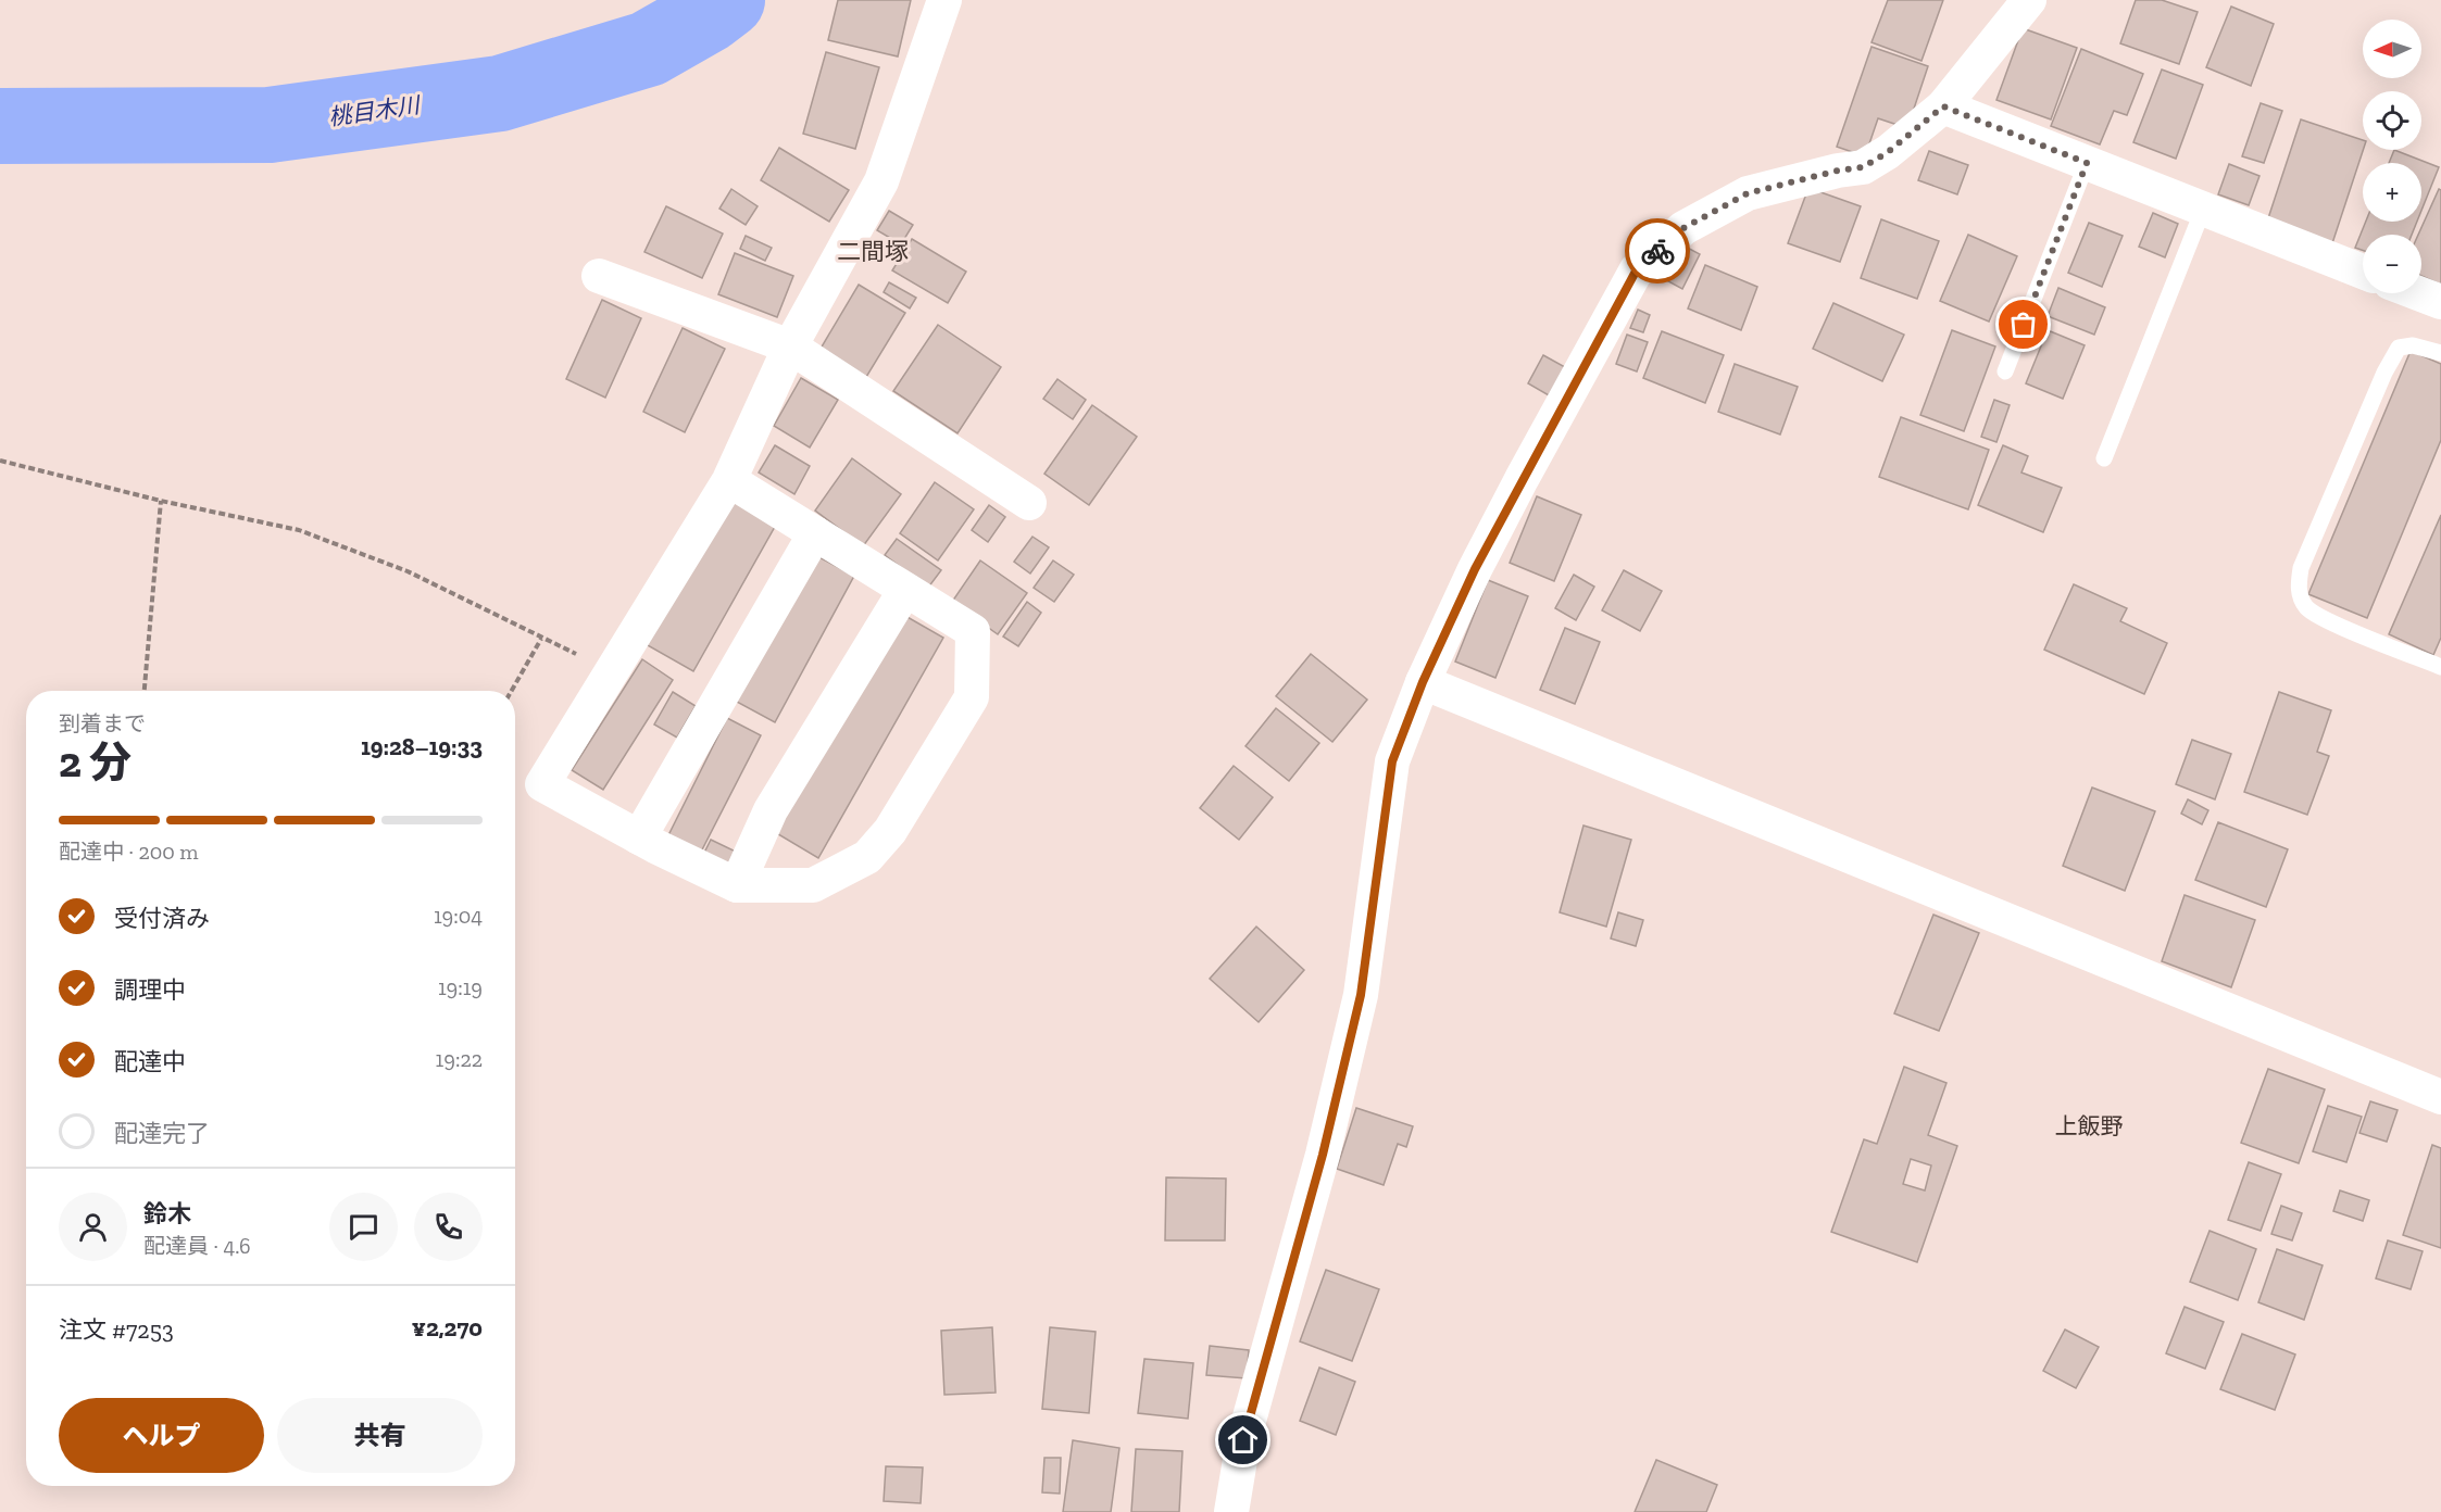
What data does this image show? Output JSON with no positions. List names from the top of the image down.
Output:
{
  "districts": ["二間塚", "上飯野"],
  "water": ["桃目木川"],
  "north": "left",
  "page": {
    "map_buttons": ["+", "−"],
    "heading": ["2 分", "到着まで", "19:28–19:33"],
    "panel": [
      "鈴木",
      "配達員 · 4.6",
      "注文 #7253",
      "¥2,270"
    ],
    "bar": "配達中 · 200 m",
    "list": [
      ["受付済み", "19:04"],
      ["調理中", "19:19"],
      ["配達中", "19:22"],
      "配達完了"
    ],
    "buttons": ["ヘルプ", "共有"]
  }
}
